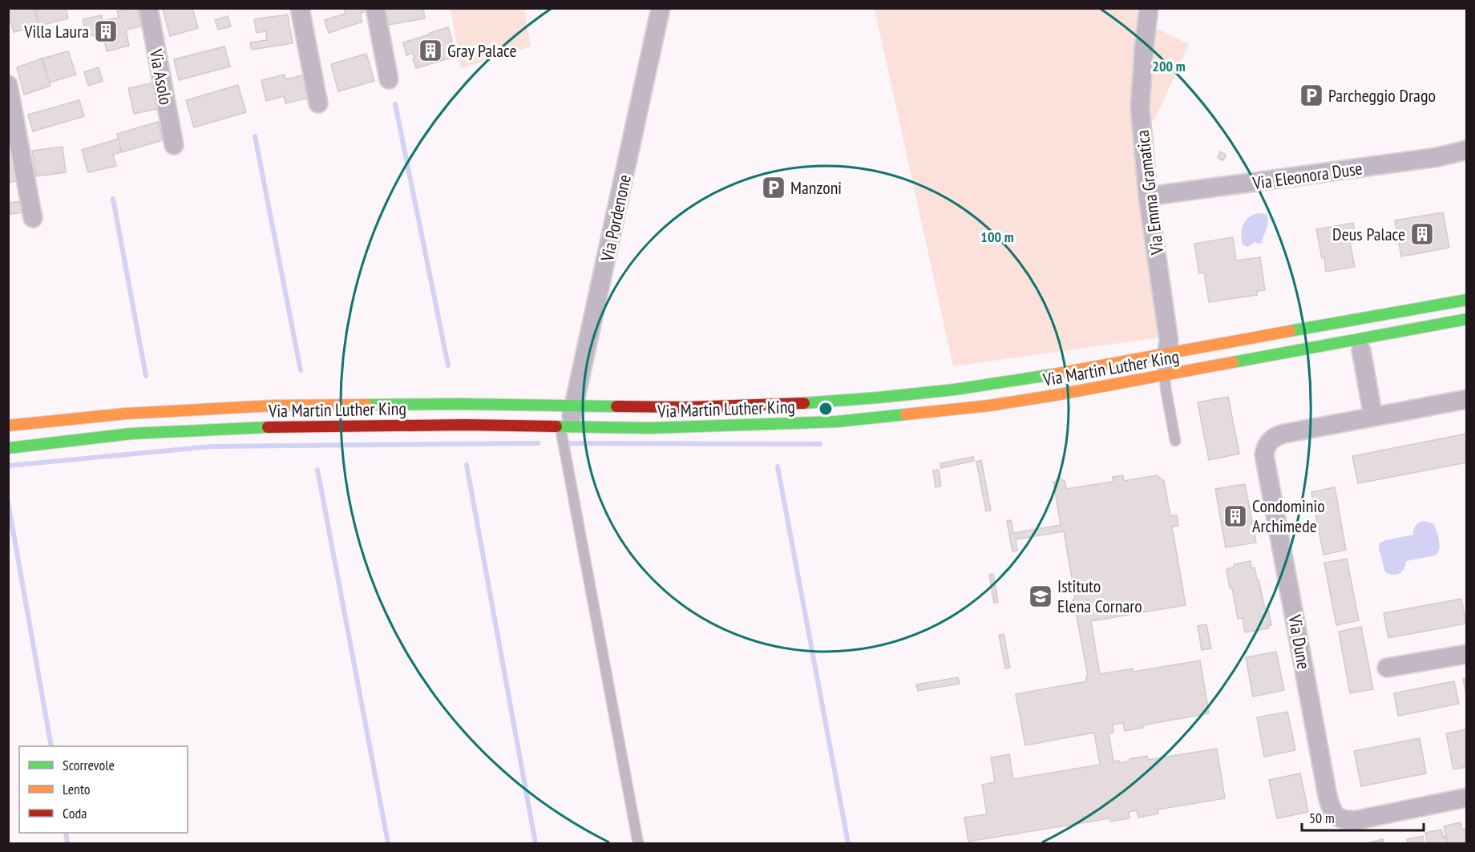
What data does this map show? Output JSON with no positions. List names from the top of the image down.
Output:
{
  "streets": {
    "main road": ["Via Martin Luther King"],
    "street": [
      "Via Asolo",
      "Via Eleonora Duse",
      "Via Emma Gramatica",
      "Via Pordenone",
      "Via Dune"
    ]
  },
  "crossings": [
    ["Via Eleonora Duse", "Via Emma Gramatica"],
    ["Via Emma Gramatica", "Via Martin Luther King"],
    ["Via Pordenone", "Via Martin Luther King"]
  ],
  "places": {
    "building": [
      "Villa Laura",
      "Gray Palace",
      "Deus Palace",
      "Condominio Archimede"
    ],
    "parking": ["Parcheggio Drago", "Manzoni"],
    "school or university": ["Istituto Elena Cornaro"]
  },
  "legend": ["Scorrevole", "Lento", "Coda"],
  "scale_bar": "50 m",
  "rings": ["200 m", "100 m"]
}
